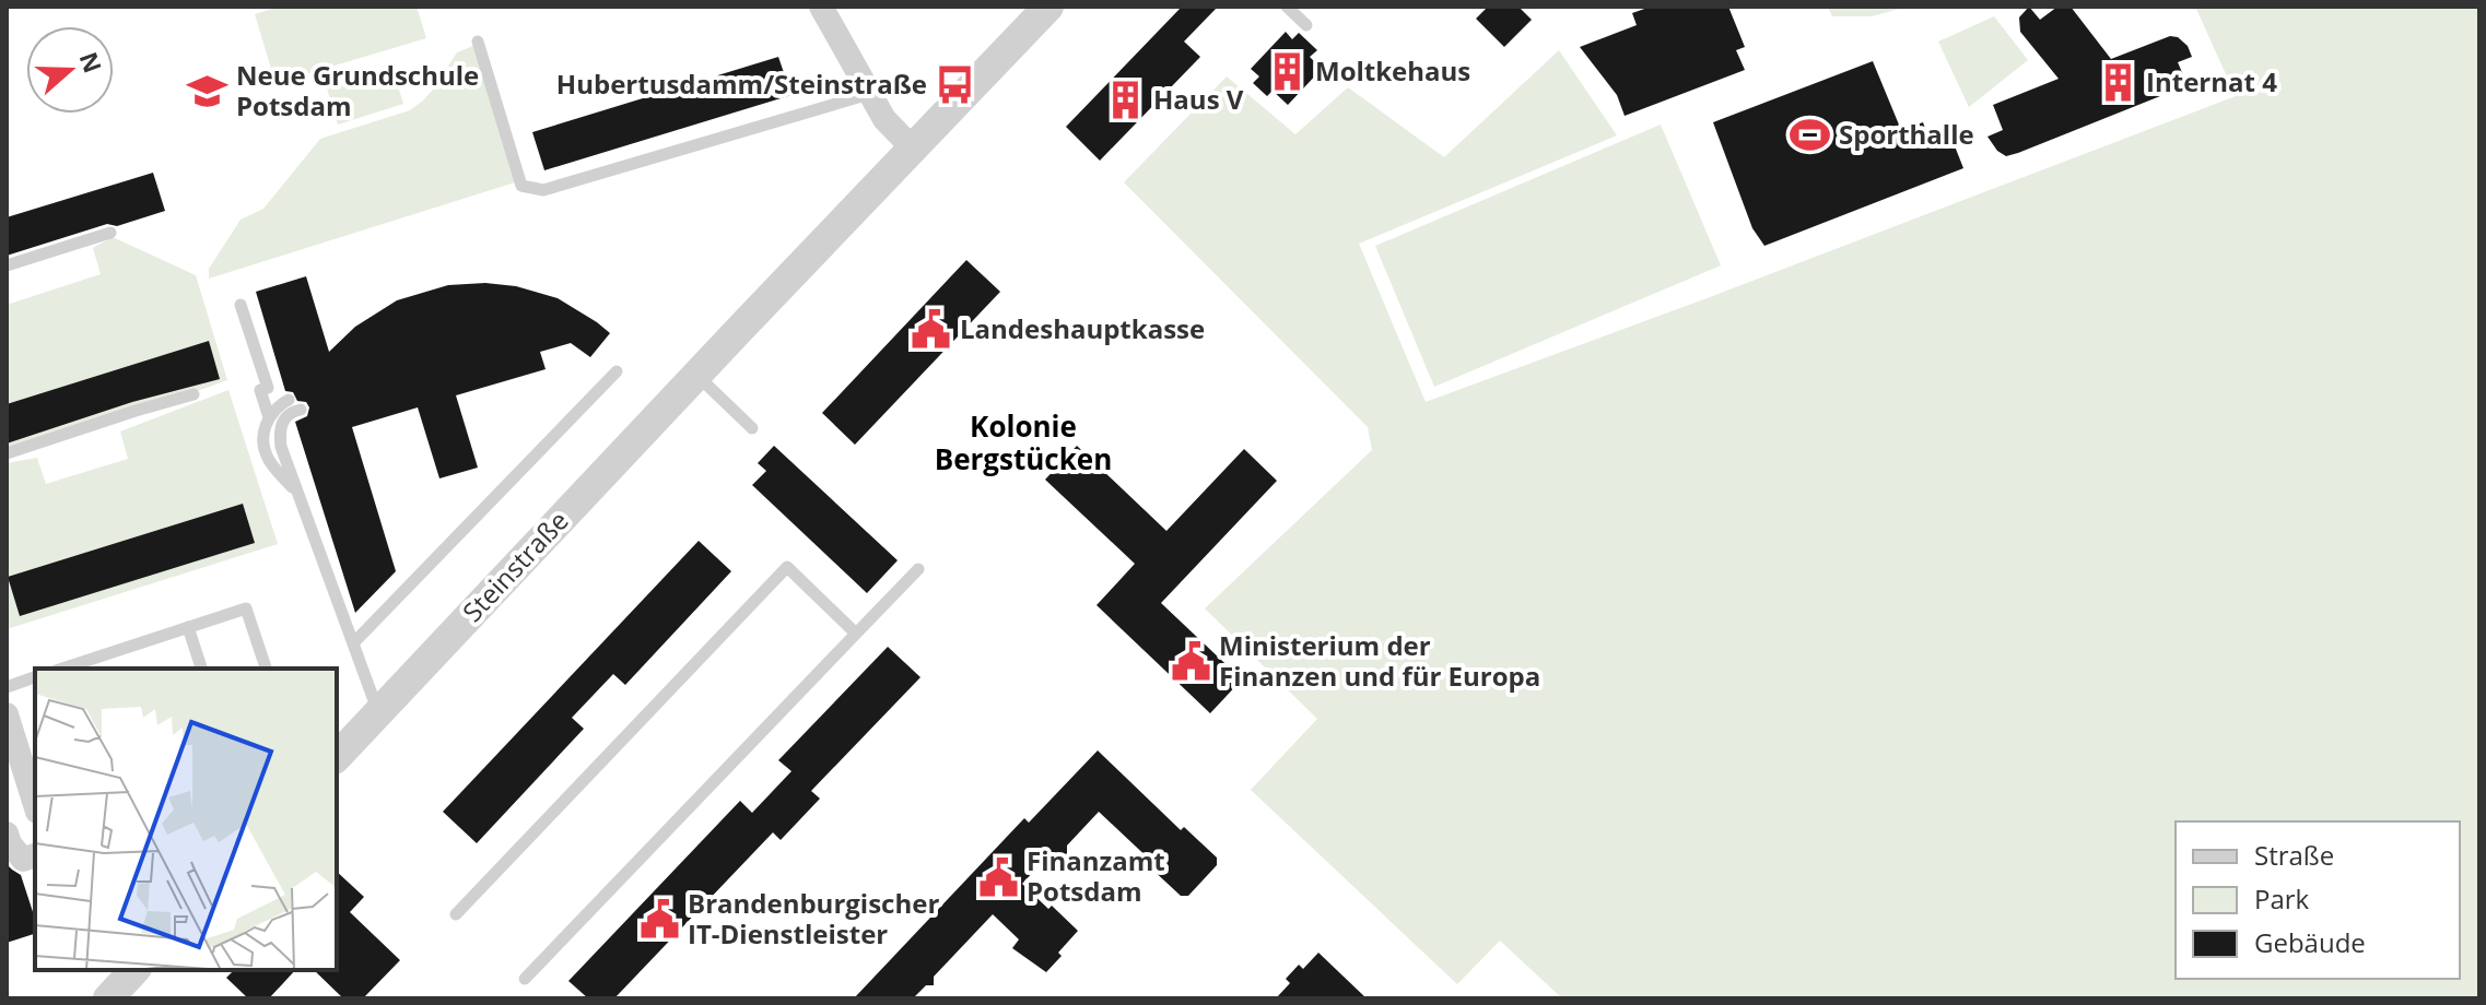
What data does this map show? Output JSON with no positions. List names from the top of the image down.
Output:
{
  "streets": {
    "street": ["Steinstraße"]
  },
  "districts": ["Kolonie Bergstücken"],
  "places": {
    "building": ["Moltkehaus", "Internat 4", "Haus V"],
    "bus stop": ["Hubertusdamm/Steinstraße"],
    "school or university": ["Neue Grundschule Potsdam"],
    "sports": ["Sporthalle"],
    "public building": [
      "Landeshauptkasse",
      "Ministerium der Finanzen und für Europa",
      "Finanzamt Potsdam",
      "Brandenburgischer IT-Dienstleister"
    ]
  },
  "legend": ["Straße", "Park", "Gebäude"],
  "north": "right"
}
